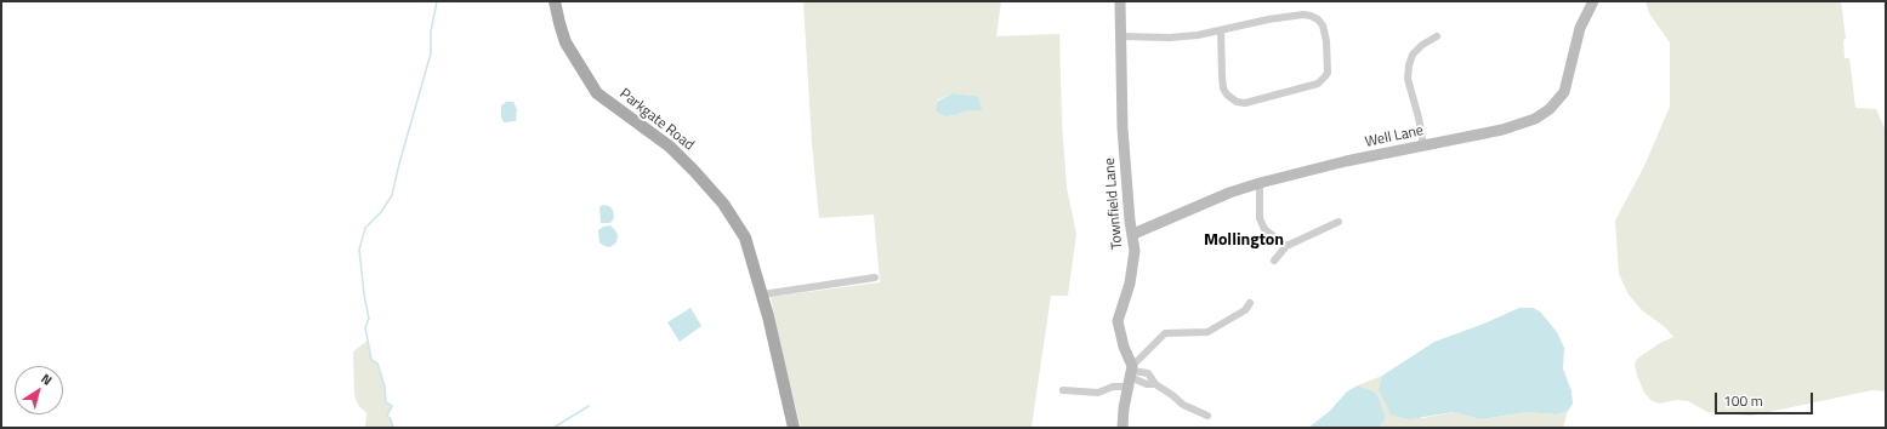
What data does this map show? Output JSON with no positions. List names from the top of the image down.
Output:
{
  "streets": {
    "main road": ["Parkgate Road"],
    "street": ["Well Lane", "Townfield Lane"]
  },
  "crossings": [
    ["Well Lane", "Townfield Lane"]
  ],
  "districts": ["Mollington"],
  "scale_bar": "100 m",
  "north": "top right"
}
